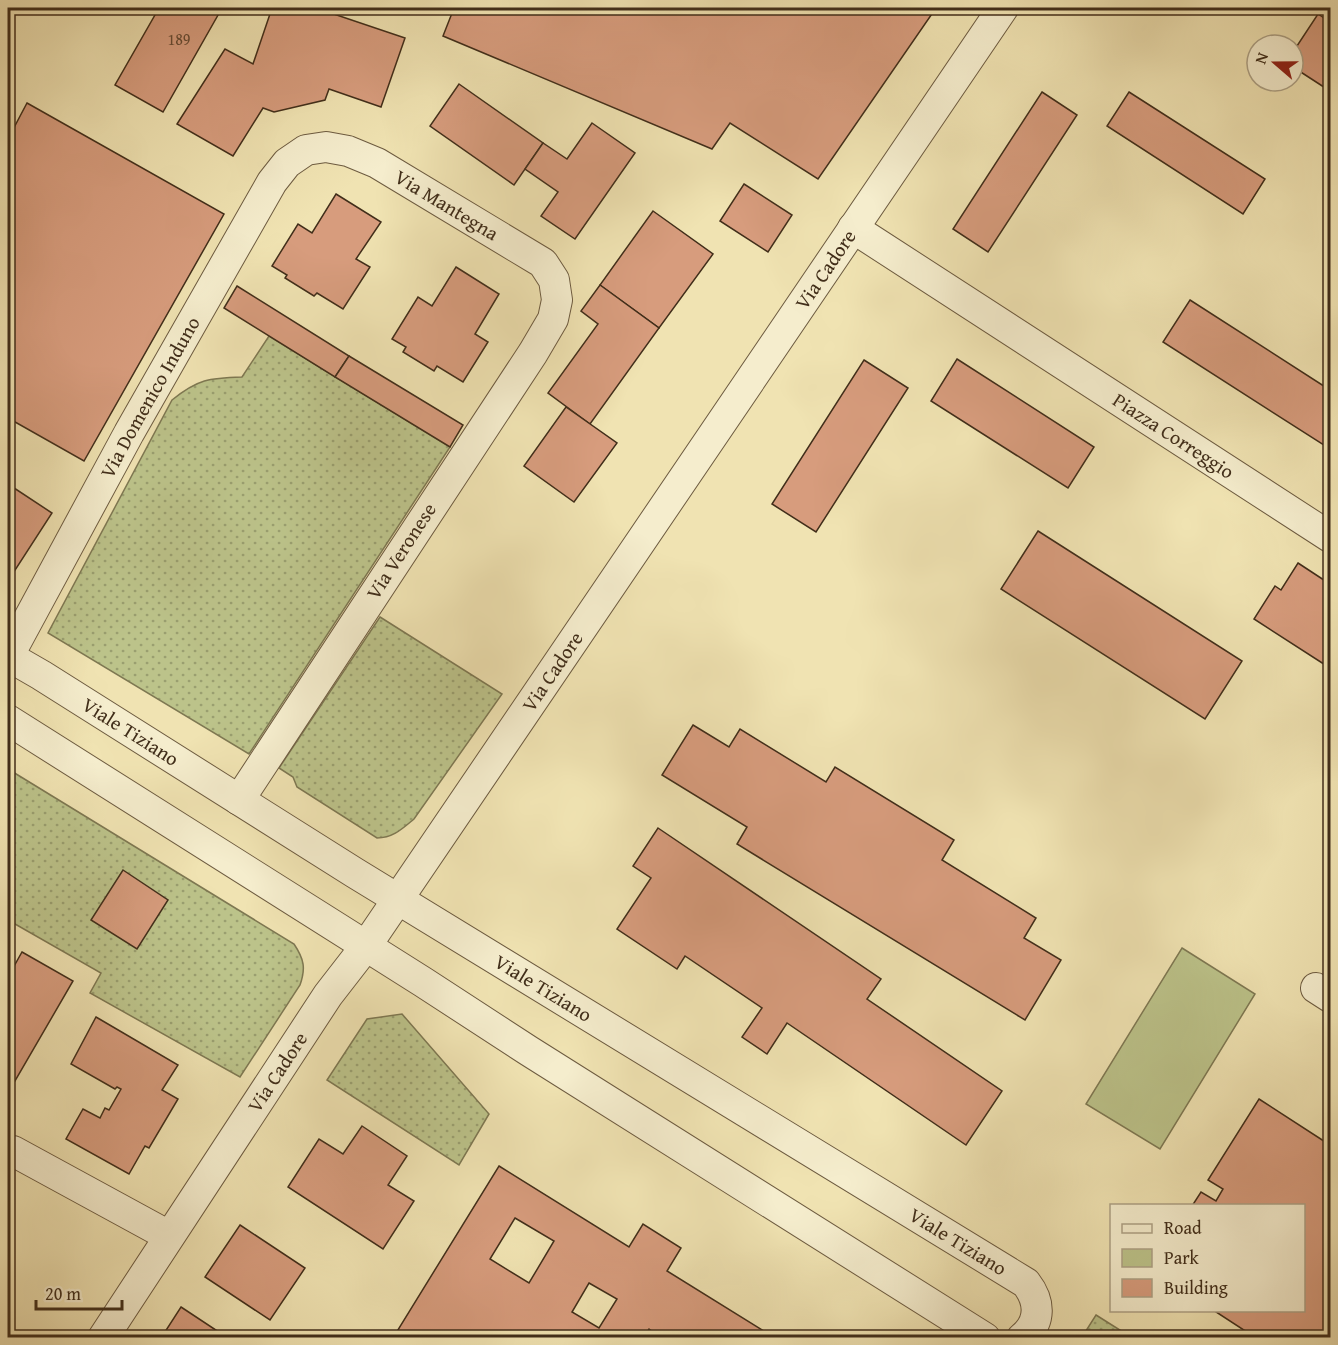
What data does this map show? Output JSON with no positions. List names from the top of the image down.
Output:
{
  "streets": {
    "street": [
      "Via Mantegna",
      "Via Cadore",
      "Via Domenico Induno",
      "Piazza Correggio",
      "Via Veronese",
      "Viale Tiziano"
    ]
  },
  "crossings": [
    ["Via Mantegna", "Via Domenico Induno"],
    ["Via Mantegna", "Via Veronese"],
    ["Via Cadore", "Piazza Correggio"],
    ["Via Cadore", "Viale Tiziano"],
    ["Via Domenico Induno", "Viale Tiziano"],
    ["Via Veronese", "Viale Tiziano"]
  ],
  "house_numbers": ["189"],
  "legend": ["Road", "Park", "Building"],
  "scale_bar": "20 m",
  "north": "left"
}
